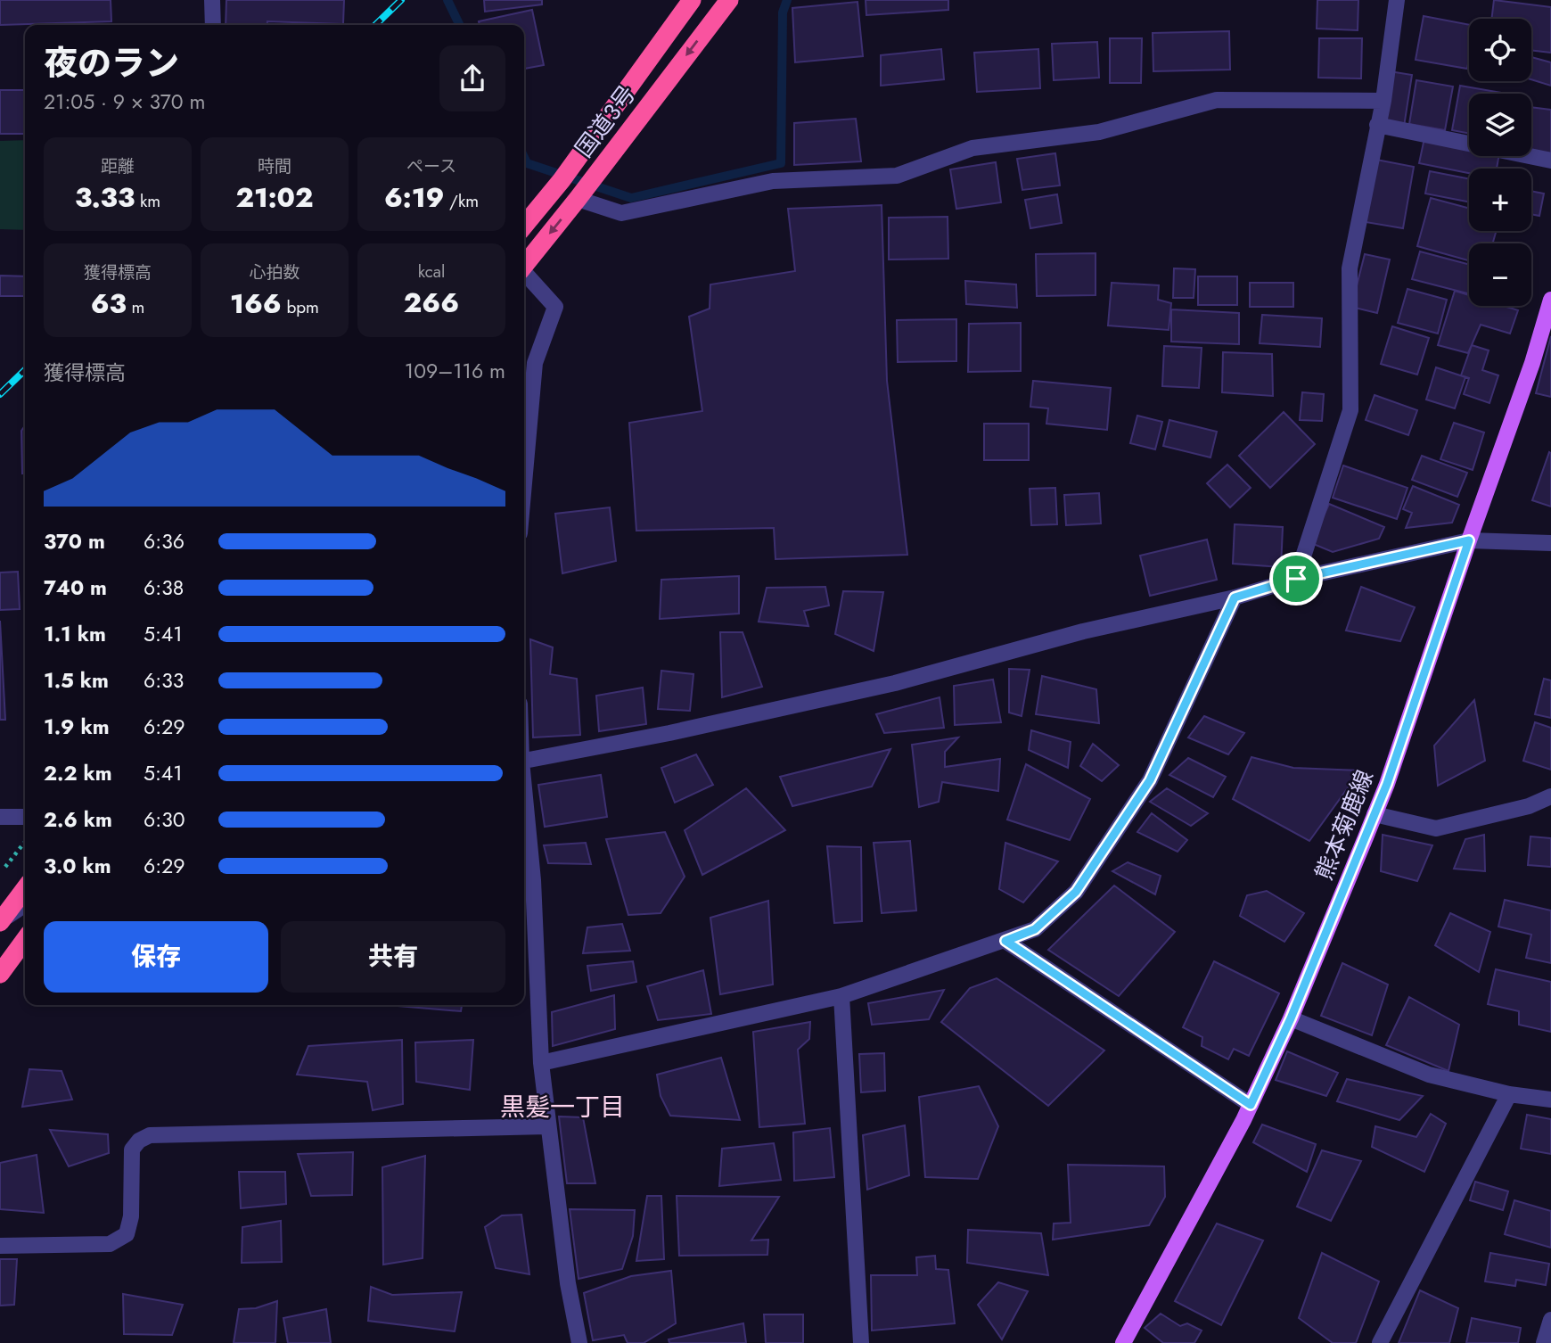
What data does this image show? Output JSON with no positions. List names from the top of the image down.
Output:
{
  "streets": {
    "highway": ["国道3号"],
    "main road": ["熊本菊鹿線"]
  },
  "districts": ["黒髪一丁目"],
  "page": {
    "map_buttons": ["+", "−"],
    "heading": ["夜のラン", "21:05 · 9 × 370 m"],
    "stats": [
      ["距離", "3.33 km"],
      ["時間", "21:02"],
      ["ペース", "6:19 /km"],
      ["獲得標高", "63 m"],
      ["心拍数", "166 bpm"],
      ["kcal", "266"]
    ],
    "chart": ["獲得標高", "109–116 m"],
    "list": [
      {
        "name": "370 m",
        "note": "6:36"
      },
      {
        "name": "740 m",
        "note": "6:38"
      },
      {
        "name": "1.1 km",
        "note": "5:41"
      },
      {
        "name": "1.5 km",
        "note": "6:33"
      },
      {
        "name": "1.9 km",
        "note": "6:29"
      },
      {
        "name": "2.2 km",
        "note": "5:41"
      },
      {
        "name": "2.6 km",
        "note": "6:30"
      },
      {
        "name": "3.0 km",
        "note": "6:29"
      }
    ],
    "buttons": ["保存", "共有"]
  }
}
